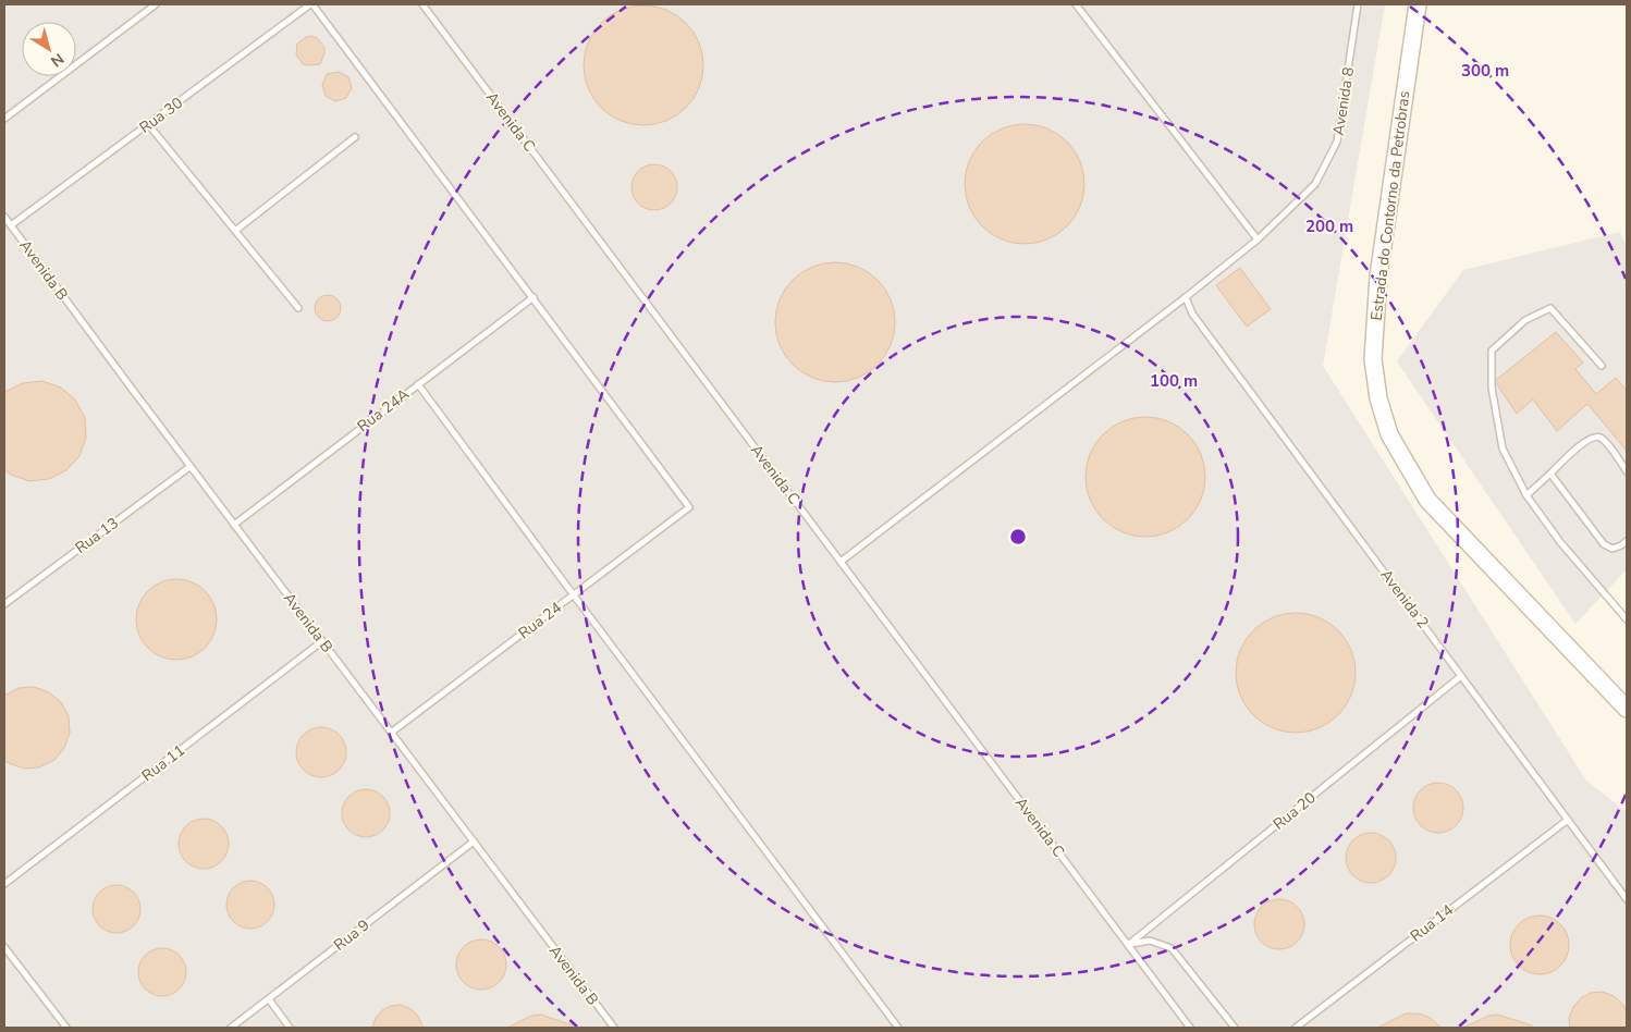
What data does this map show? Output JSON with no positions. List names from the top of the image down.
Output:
{
  "streets": {
    "main road": ["Estrada do Contorno da Petrobras"],
    "lane": [
      "Avenida 8",
      "Rua 30",
      "Avenida C",
      "Avenida B",
      "Rua 24A",
      "Rua 13",
      "Avenida 2",
      "Rua 24",
      "Rua 11",
      "Rua 20",
      "Rua 14",
      "Rua 9"
    ]
  },
  "crossings": [
    ["Avenida 8", "Avenida C"],
    ["Avenida 8", "Avenida 2"],
    ["Rua 30", "Avenida B"],
    ["Avenida C", "Rua 20"],
    ["Avenida B", "Rua 24A"],
    ["Avenida B", "Rua 13"],
    ["Avenida B", "Rua 24"],
    ["Avenida B", "Rua 11"],
    ["Avenida B", "Rua 9"],
    ["Rua 24A", "Rua 24"],
    ["Avenida 2", "Rua 20"],
    ["Avenida 2", "Rua 14"]
  ],
  "north": "bottom right",
  "rings": ["300 m", "200 m", "100 m"]
}
